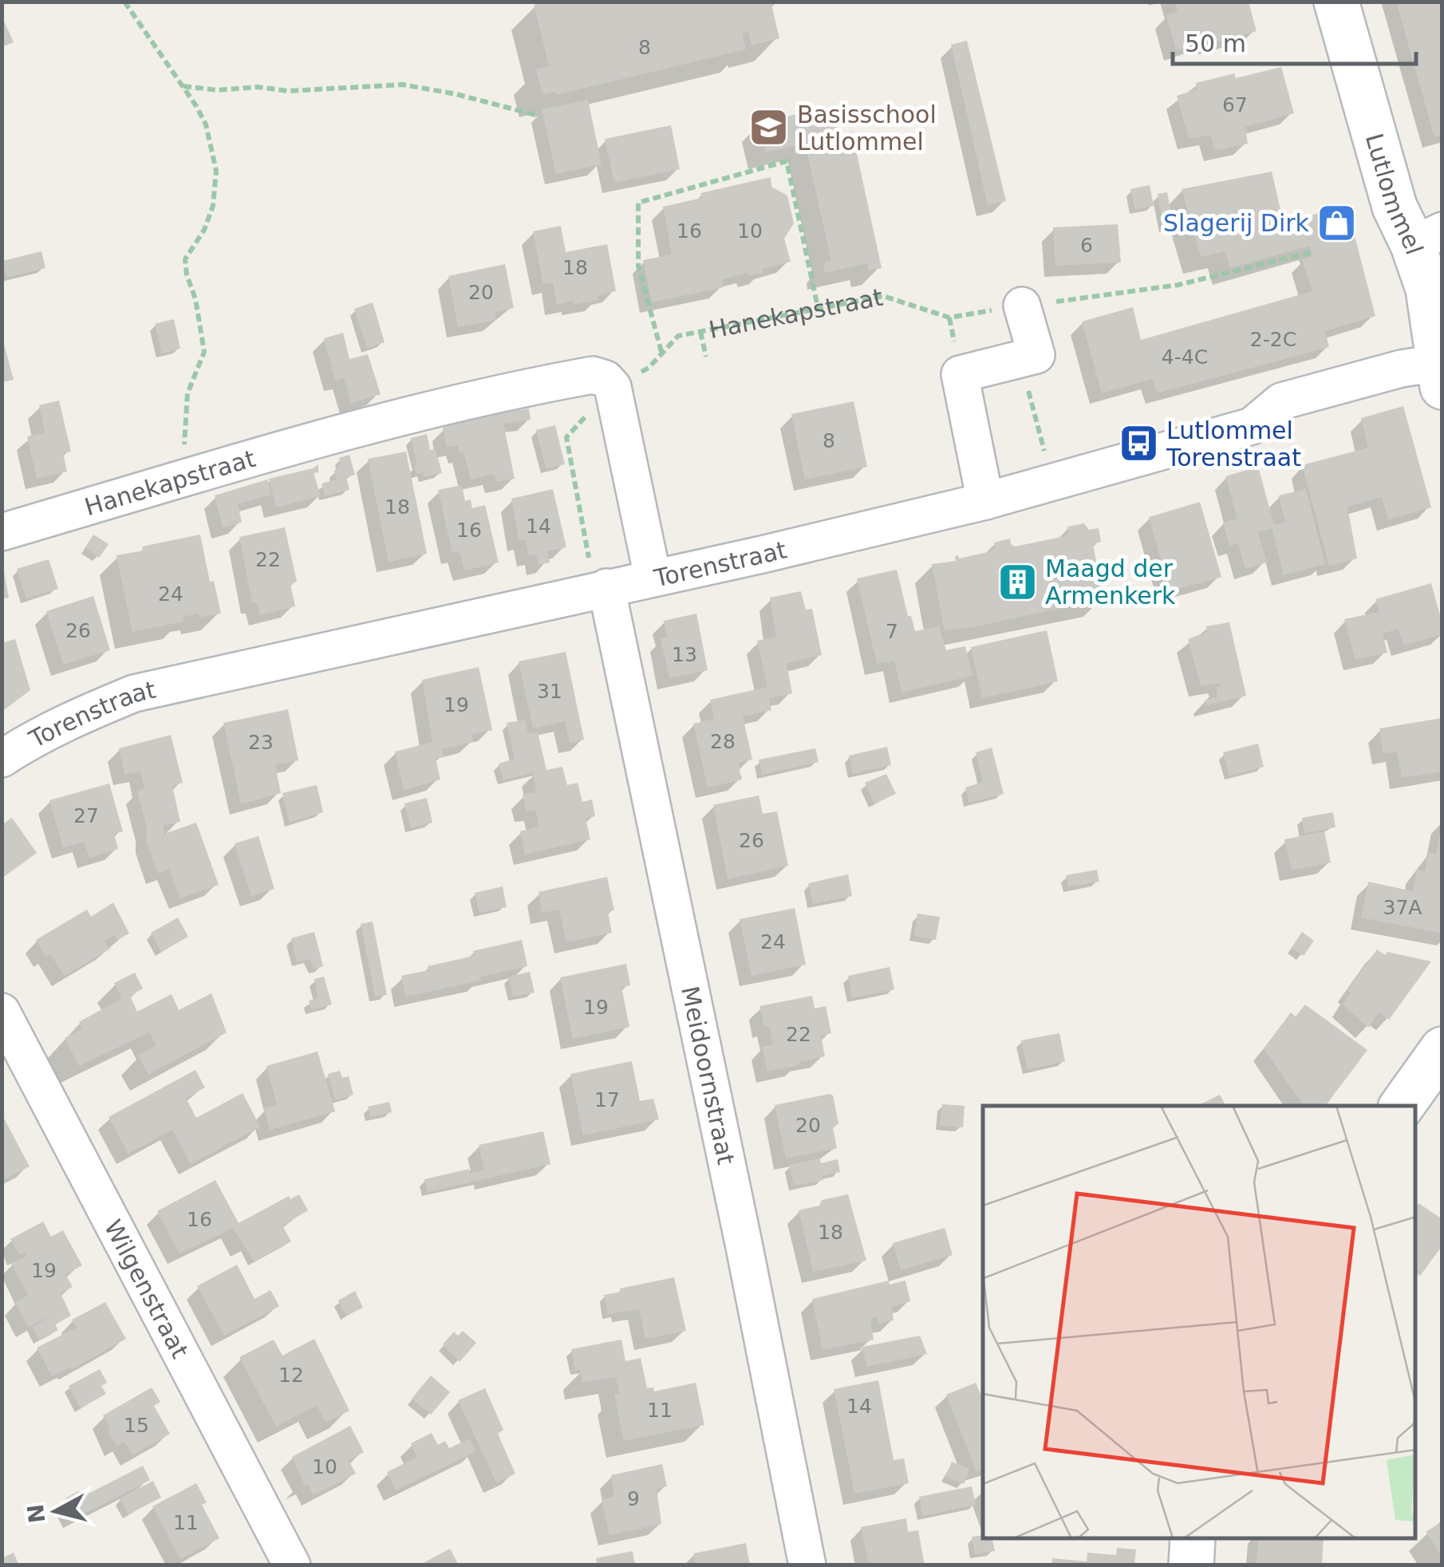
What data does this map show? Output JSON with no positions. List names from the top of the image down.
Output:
{
  "streets": {
    "main road": ["Lutlommel"],
    "street": [
      "Hanekapstraat",
      "Torenstraat",
      "Meidoornstraat",
      "Wilgenstraat"
    ]
  },
  "crossings": [
    ["Lutlommel", "Torenstraat"],
    ["Hanekapstraat", "Torenstraat"],
    ["Hanekapstraat", "Meidoornstraat"],
    ["Torenstraat", "Meidoornstraat"]
  ],
  "places": {
    "school or university": ["Basisschool Lutlommel"],
    "shop": ["Slagerij Dirk"],
    "bus stop": ["Lutlommel Torenstraat"],
    "building": ["Maagd der Armenkerk"]
  },
  "house_numbers": [
    "8",
    "67",
    "16",
    "10",
    "6",
    "18",
    "20",
    "2-2C",
    "4-4C",
    "8",
    "18",
    "14",
    "16",
    "22",
    "24",
    "26",
    "7",
    "13",
    "31",
    "19",
    "28",
    "23",
    "27",
    "26",
    "37A",
    "24",
    "19",
    "22",
    "17",
    "20",
    "16",
    "18",
    "19",
    "12",
    "14",
    "11",
    "15",
    "10",
    "9",
    "11"
  ],
  "scale_bar": "50 m",
  "north": "left"
}
